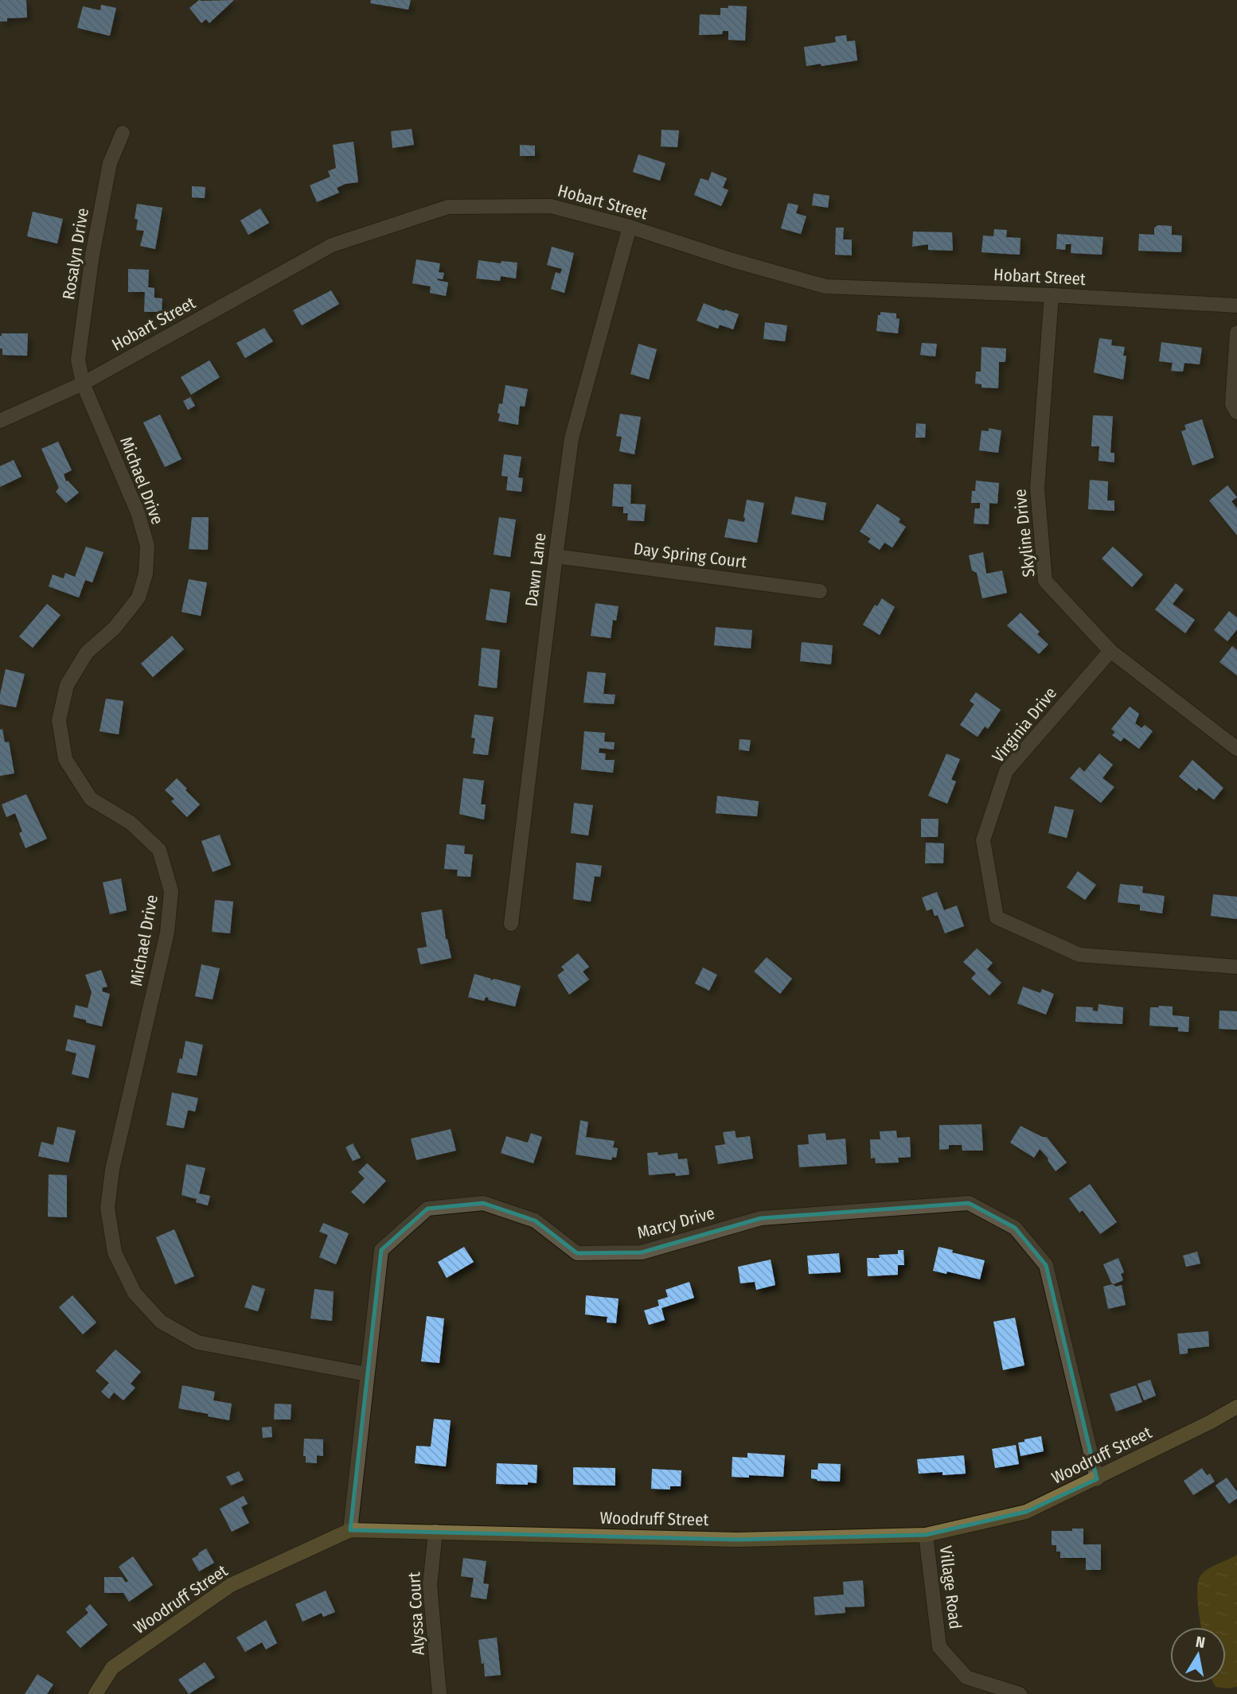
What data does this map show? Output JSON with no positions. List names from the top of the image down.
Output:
{
  "streets": {
    "street": [
      "Hobart Street",
      "Rosalyn Drive",
      "Michael Drive",
      "Skyline Drive",
      "Day Spring Court",
      "Dawn Lane",
      "Virginia Drive",
      "Marcy Drive",
      "Woodruff Street",
      "Village Road",
      "Alyssa Court"
    ]
  },
  "crossings": [
    ["Hobart Street", "Rosalyn Drive"],
    ["Hobart Street", "Michael Drive"],
    ["Hobart Street", "Skyline Drive"],
    ["Hobart Street", "Dawn Lane"],
    ["Rosalyn Drive", "Michael Drive"],
    ["Michael Drive", "Marcy Drive"],
    ["Skyline Drive", "Virginia Drive"],
    ["Day Spring Court", "Dawn Lane"],
    ["Marcy Drive", "Woodruff Street"],
    ["Woodruff Street", "Village Road"],
    ["Woodruff Street", "Alyssa Court"]
  ],
  "north": "top"
}
